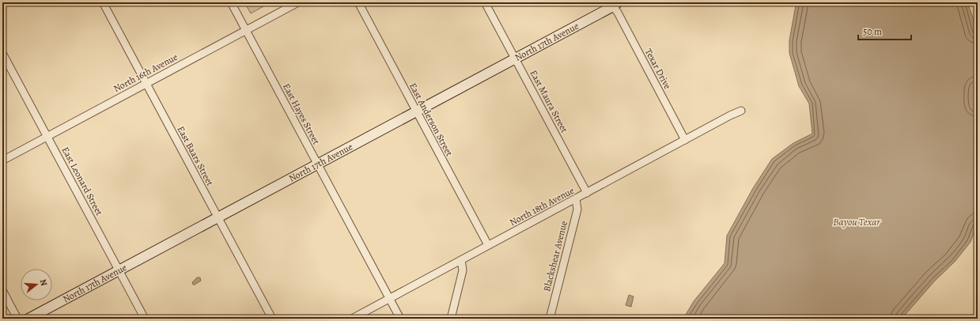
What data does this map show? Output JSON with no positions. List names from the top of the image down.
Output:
{
  "streets": {
    "street": [
      "North 17th Avenue",
      "Texar Drive",
      "North 16th Avenue",
      "East Maura Street",
      "East Hayes Street",
      "East Anderson Street",
      "East Baars Street",
      "East Leonard Street",
      "North 18th Avenue",
      "Blackshear Avenue"
    ]
  },
  "crossings": [
    ["North 17th Avenue", "Texar Drive"],
    ["North 17th Avenue", "East Maura Street"],
    ["North 17th Avenue", "East Hayes Street"],
    ["North 17th Avenue", "East Anderson Street"],
    ["North 17th Avenue", "East Baars Street"],
    ["North 17th Avenue", "East Leonard Street"],
    ["Texar Drive", "North 18th Avenue"],
    ["North 16th Avenue", "East Hayes Street"],
    ["North 16th Avenue", "East Baars Street"],
    ["North 16th Avenue", "East Leonard Street"],
    ["East Maura Street", "North 18th Avenue"],
    ["East Hayes Street", "North 18th Avenue"],
    ["East Anderson Street", "North 18th Avenue"],
    ["North 18th Avenue", "Blackshear Avenue"]
  ],
  "water": ["Bayou Texar"],
  "scale_bar": "50 m",
  "north": "right"
}
